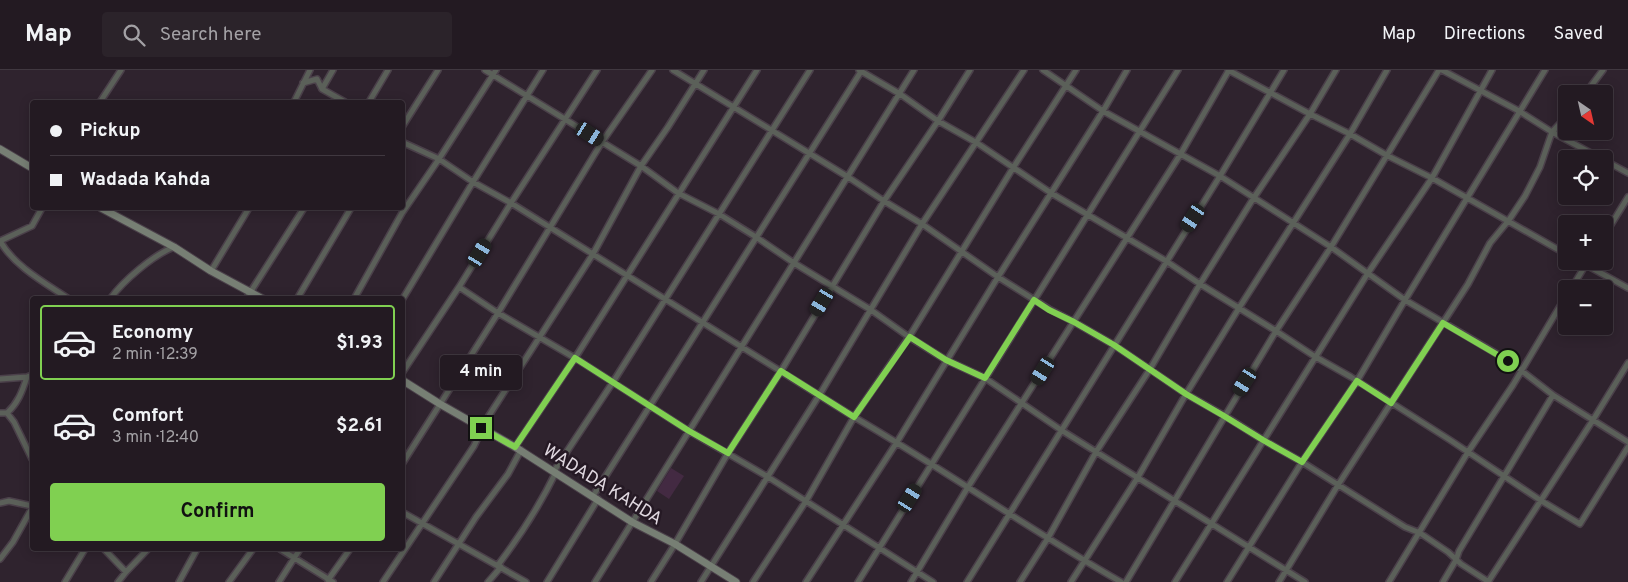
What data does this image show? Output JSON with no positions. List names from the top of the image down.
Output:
{
  "streets": {
    "main road": ["WADADA KAHDA"]
  },
  "north": "bottom right",
  "page": {
    "header": "Map",
    "search": "Search here",
    "nav": ["Map", "Directions", "Saved"],
    "map_buttons": ["+", "−"],
    "banner": ["Pickup", "Wadada Kahda"],
    "list": [
      {
        "name": "Economy",
        "note": "2 min · 12:39",
        "value": "$1.93"
      },
      {
        "name": "Comfort",
        "note": "3 min · 12:40",
        "value": "$2.61"
      }
    ],
    "bubble": "4 min",
    "buttons": "Confirm"
  }
}
